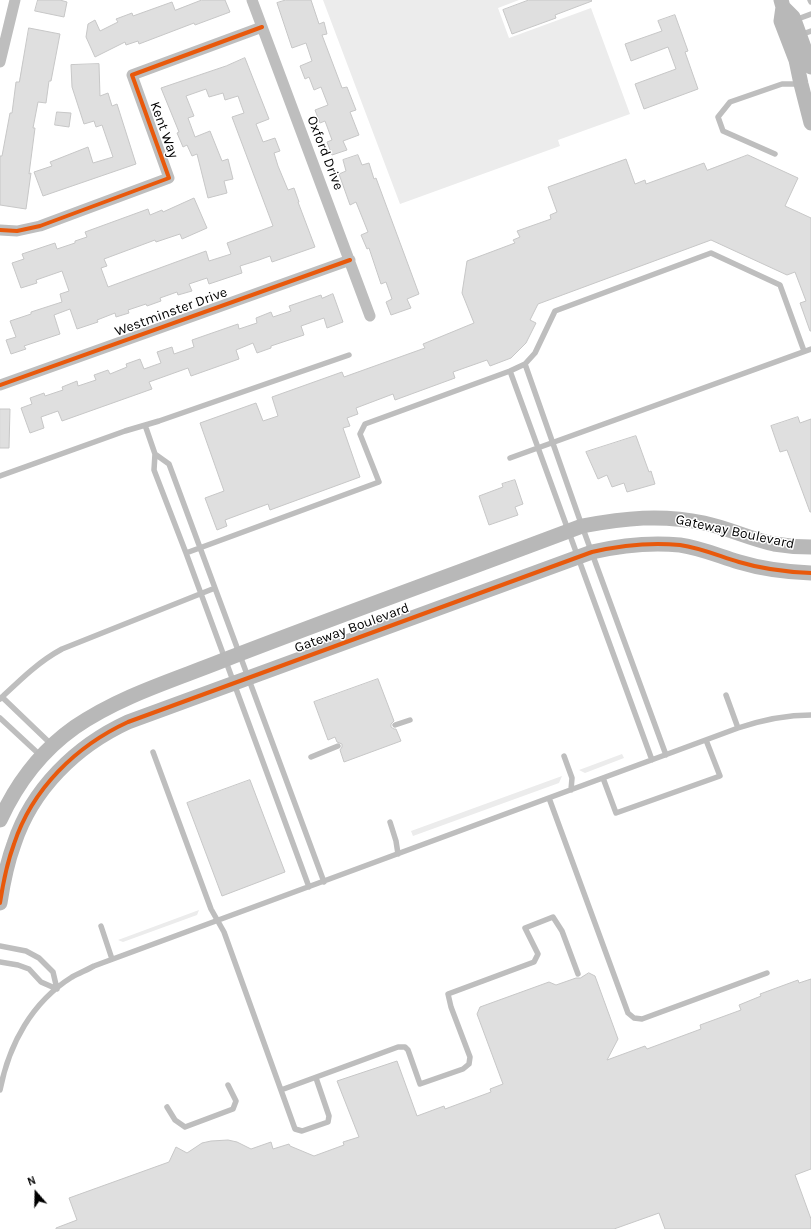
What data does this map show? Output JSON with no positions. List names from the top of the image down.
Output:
{
  "streets": {
    "street": [
      "Kent Way",
      "Oxford Drive",
      "Westminster Drive",
      "Gateway Boulevard"
    ]
  },
  "crossings": [
    ["Kent Way", "Oxford Drive"],
    ["Oxford Drive", "Westminster Drive"]
  ],
  "north": "top"
}
